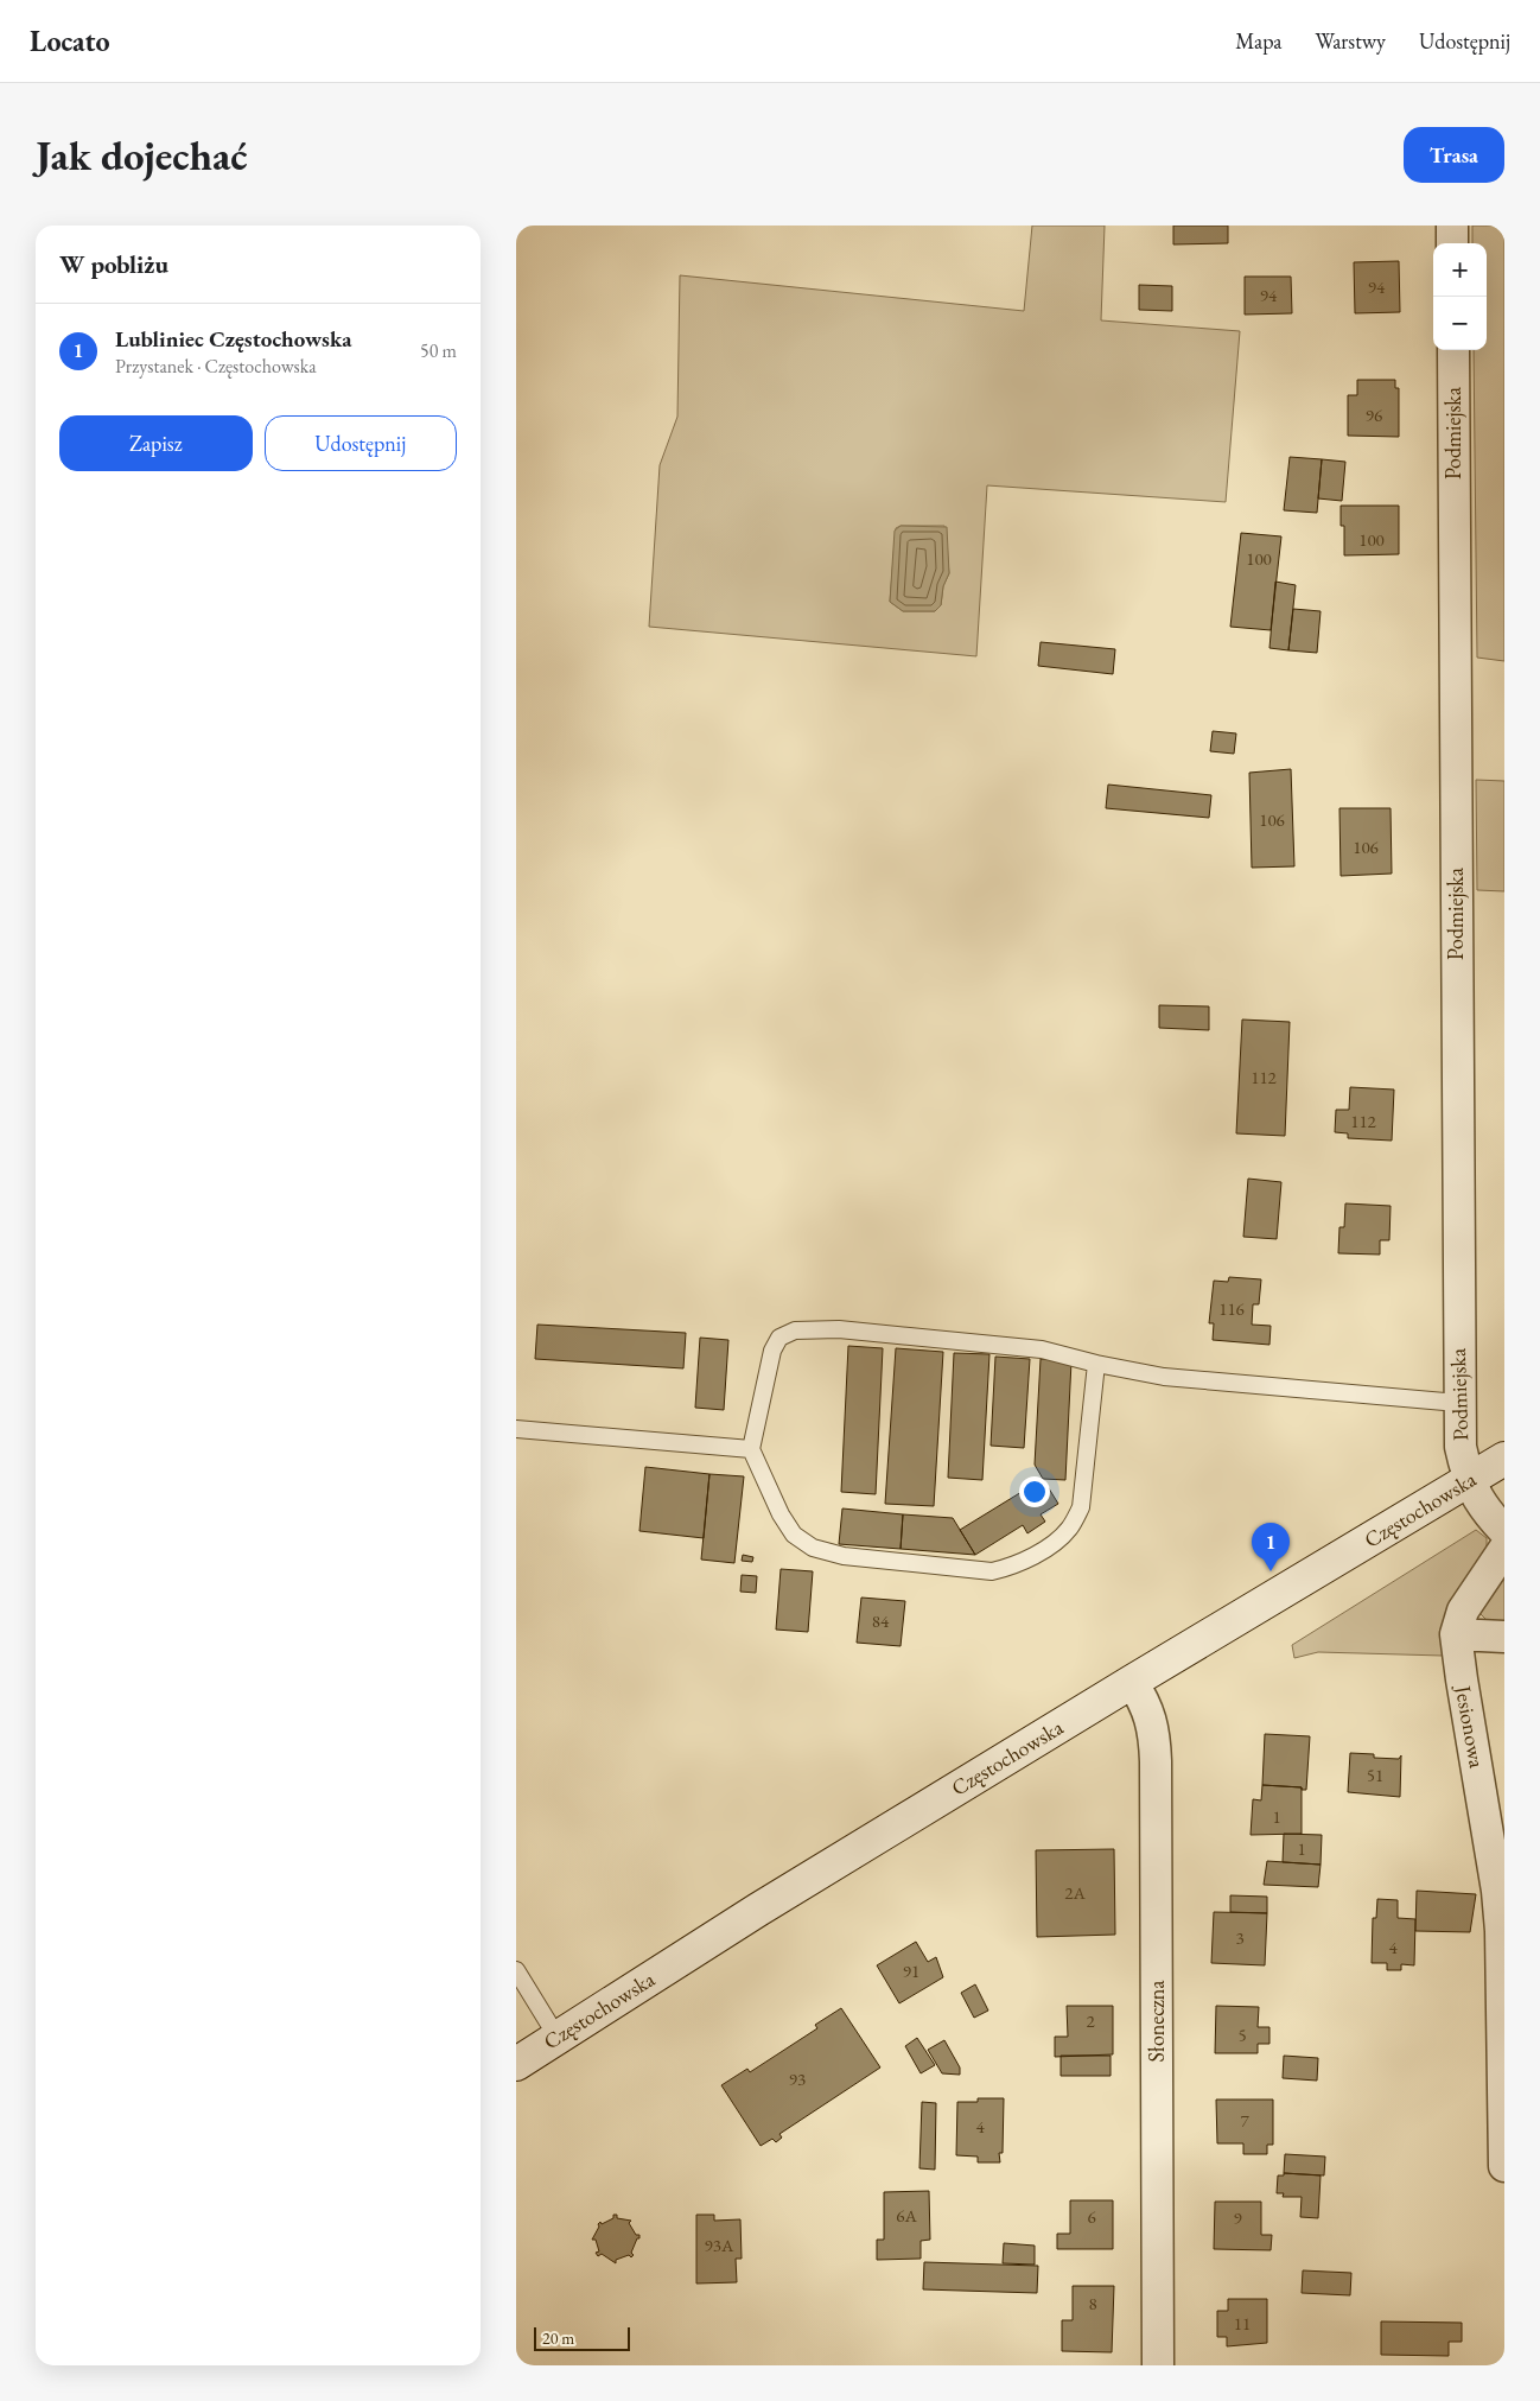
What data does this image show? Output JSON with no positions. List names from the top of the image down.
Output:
{
  "streets": {
    "main road": ["Częstochowska"],
    "street": ["Podmiejska", "Jesionowa", "Słoneczna"]
  },
  "crossings": [
    ["Podmiejska", "Częstochowska"],
    ["Częstochowska", "Słoneczna"]
  ],
  "house_numbers": [
    "94",
    "94",
    "96",
    "100",
    "100",
    "106",
    "106",
    "112",
    "112",
    "116",
    "84",
    "51",
    "1",
    "1",
    "2A",
    "3",
    "4",
    "91",
    "2",
    "5",
    "93",
    "7",
    "4",
    "6A",
    "6",
    "9",
    "93A",
    "8",
    "11"
  ],
  "scale_bar": "20 m",
  "page": {
    "header": "Locato",
    "nav": ["Mapa", "Warstwy", "Udostępnij"],
    "buttons": [
      "Trasa",
      ["Zapisz", "Udostępnij"]
    ],
    "title": "Jak dojechać",
    "heading": "W pobliżu",
    "map_buttons": ["+", "−"],
    "list": [
      {
        "mark": "1",
        "name": "Lubliniec Częstochowska",
        "note": "Przystanek · Częstochowska",
        "value": "50 m"
      }
    ],
    "pins": "1",
    "scale": "20 m"
  }
}
